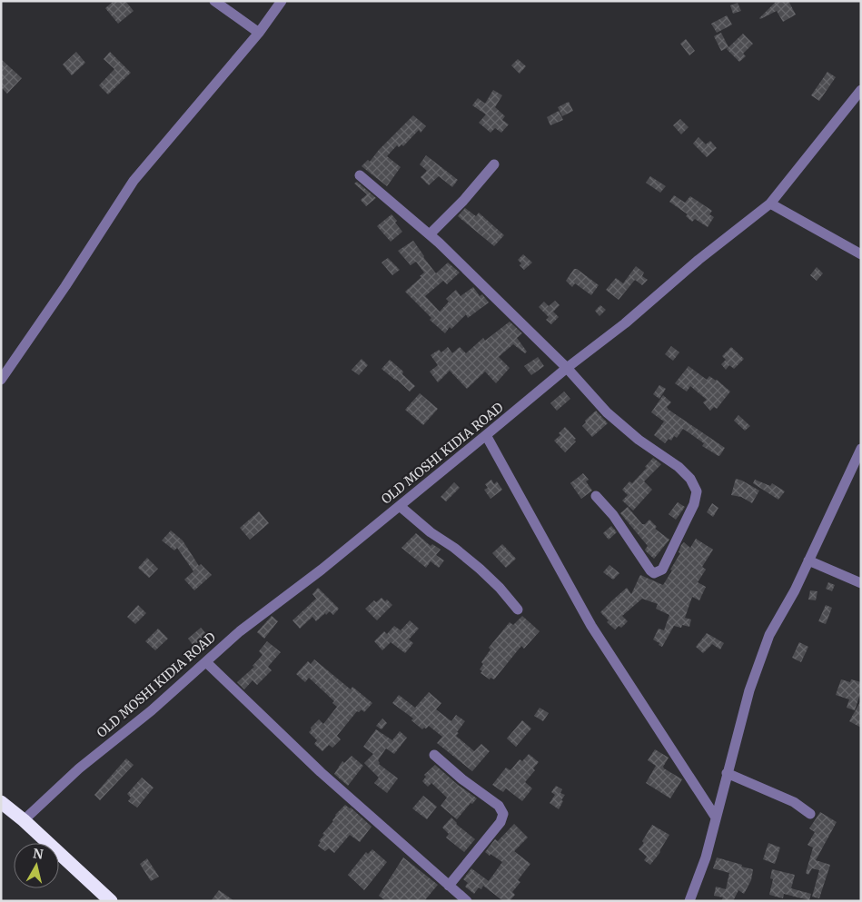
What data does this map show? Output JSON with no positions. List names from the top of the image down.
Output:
{
  "streets": {
    "street": ["OLD MOSHI KIDIA ROAD"]
  },
  "north": "top"
}
